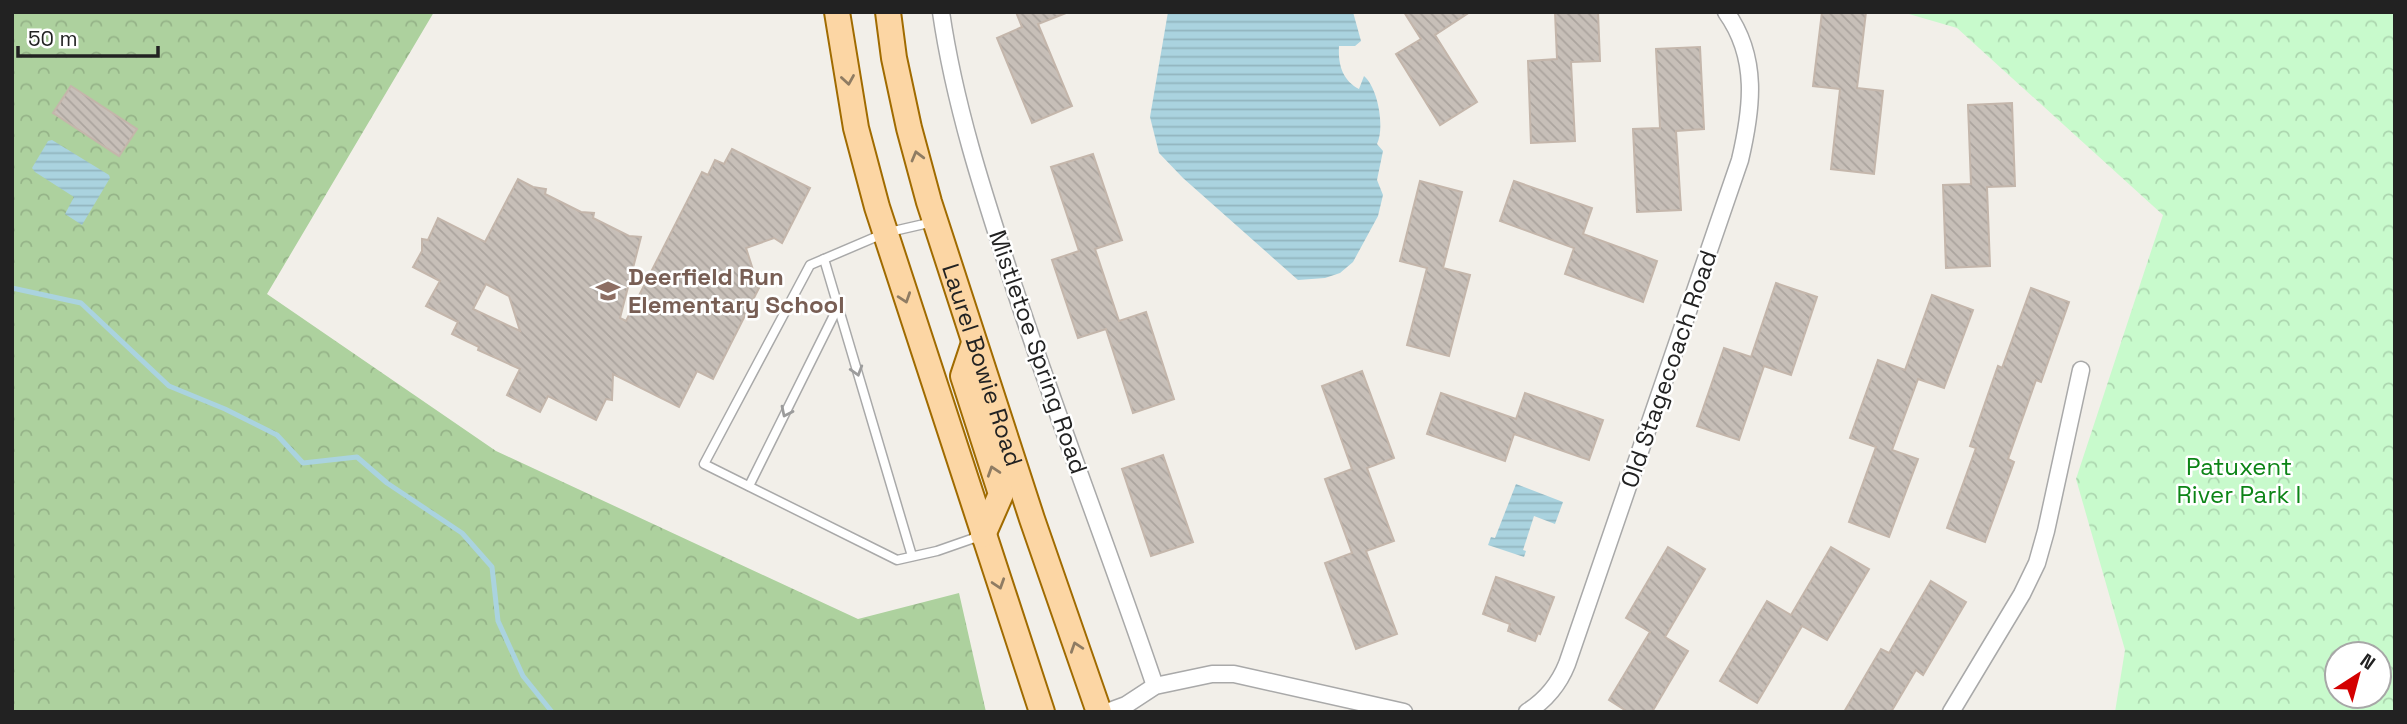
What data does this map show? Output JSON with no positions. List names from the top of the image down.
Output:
{
  "streets": {
    "main road": ["Laurel Bowie Road"],
    "street": ["Mistletoe Spring Road", "Old Stagecoach Road"]
  },
  "parks": ["Patuxent River Park I"],
  "places": {
    "school or university": ["Deerfield Run Elementary School"]
  },
  "scale_bar": "50 m",
  "north": "top right"
}
